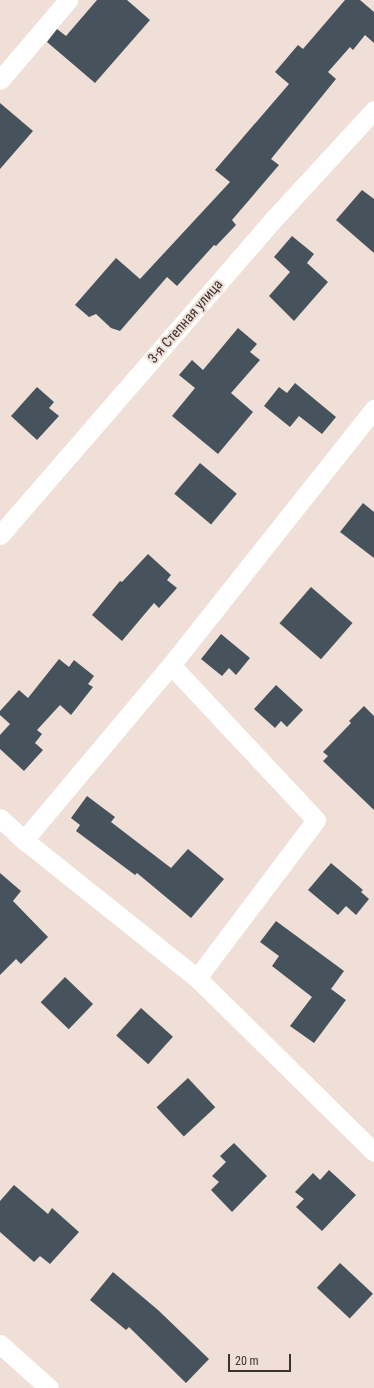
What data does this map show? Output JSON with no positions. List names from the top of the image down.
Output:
{
  "streets": {
    "street": ["3-я Степная улица"]
  },
  "scale_bar": "20 m"
}
